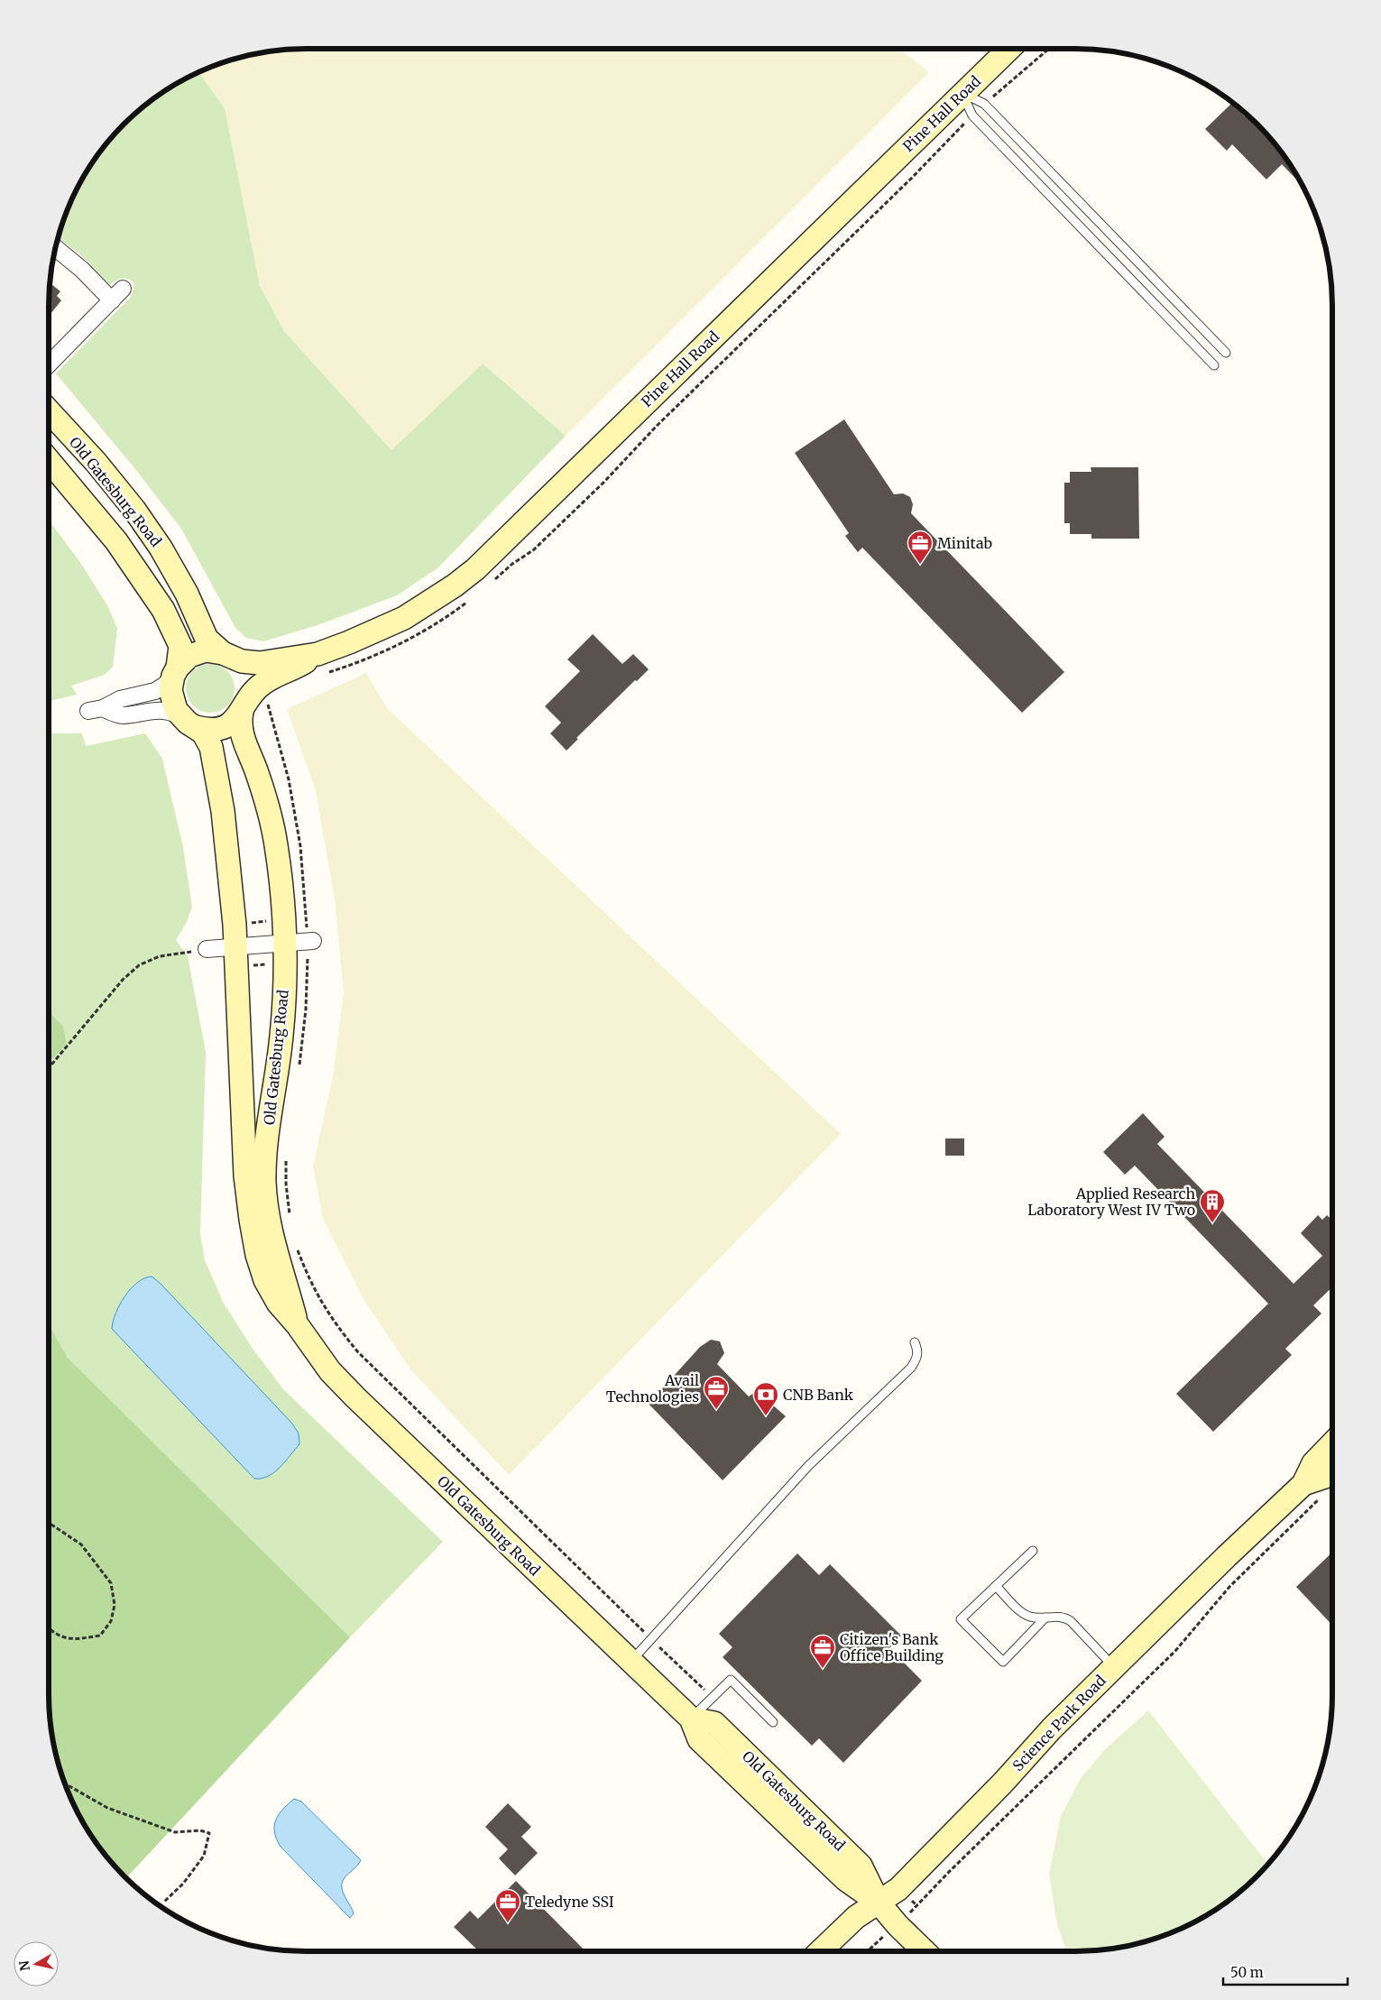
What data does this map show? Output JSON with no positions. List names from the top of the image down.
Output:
{
  "streets": {
    "street": ["Pine Hall Road", "Old Gatesburg Road", "Science Park Road"]
  },
  "crossings": [
    ["Pine Hall Road", "Old Gatesburg Road"],
    ["Old Gatesburg Road", "Science Park Road"]
  ],
  "places": {
    "office": [
      "Minitab",
      "Avail Technologies",
      "Citizen's Bank Office Building",
      "Teledyne SSI"
    ],
    "building": ["Applied Research Laboratory West IV Two"],
    "bank": ["CNB Bank"]
  },
  "scale_bar": "50 m",
  "north": "left"
}
